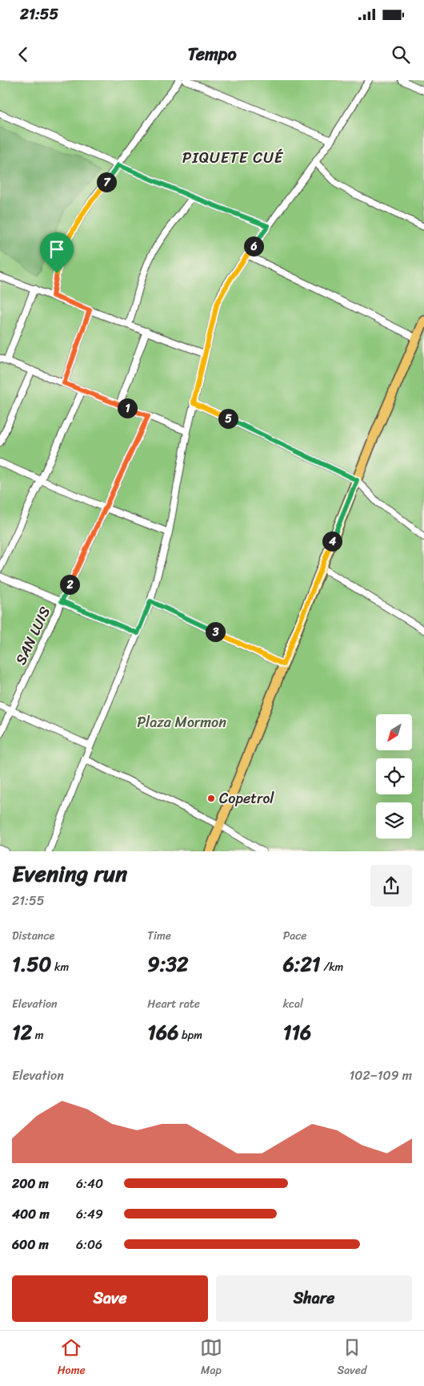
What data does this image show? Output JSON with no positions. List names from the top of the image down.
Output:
{
  "streets": {
    "street": ["SAN LUIS"]
  },
  "districts": ["PIQUETE CUÉ"],
  "parks": ["Plaza Mormon"],
  "places": ["Copetrol"],
  "north": "bottom left",
  "page": {
    "status": "21:55",
    "header": "Tempo",
    "pins": [
      "7",
      "6",
      "1",
      "5",
      "4",
      "2",
      "3"
    ],
    "heading": ["Evening run", "21:55"],
    "stats": [
      ["Distance", "1.50 km"],
      ["Time", "9:32"],
      ["Pace", "6:21 /km"],
      ["Elevation", "12 m"],
      ["Heart rate", "166 bpm"],
      ["kcal", "116"]
    ],
    "chart": ["Elevation", "102–109 m"],
    "list": [
      {
        "name": "200 m",
        "note": "6:40"
      },
      {
        "name": "400 m",
        "note": "6:49"
      },
      {
        "name": "600 m",
        "note": "6:06"
      }
    ],
    "buttons": ["Save", "Share"],
    "tabs": ["Home", "Map", "Saved"]
  }
}
